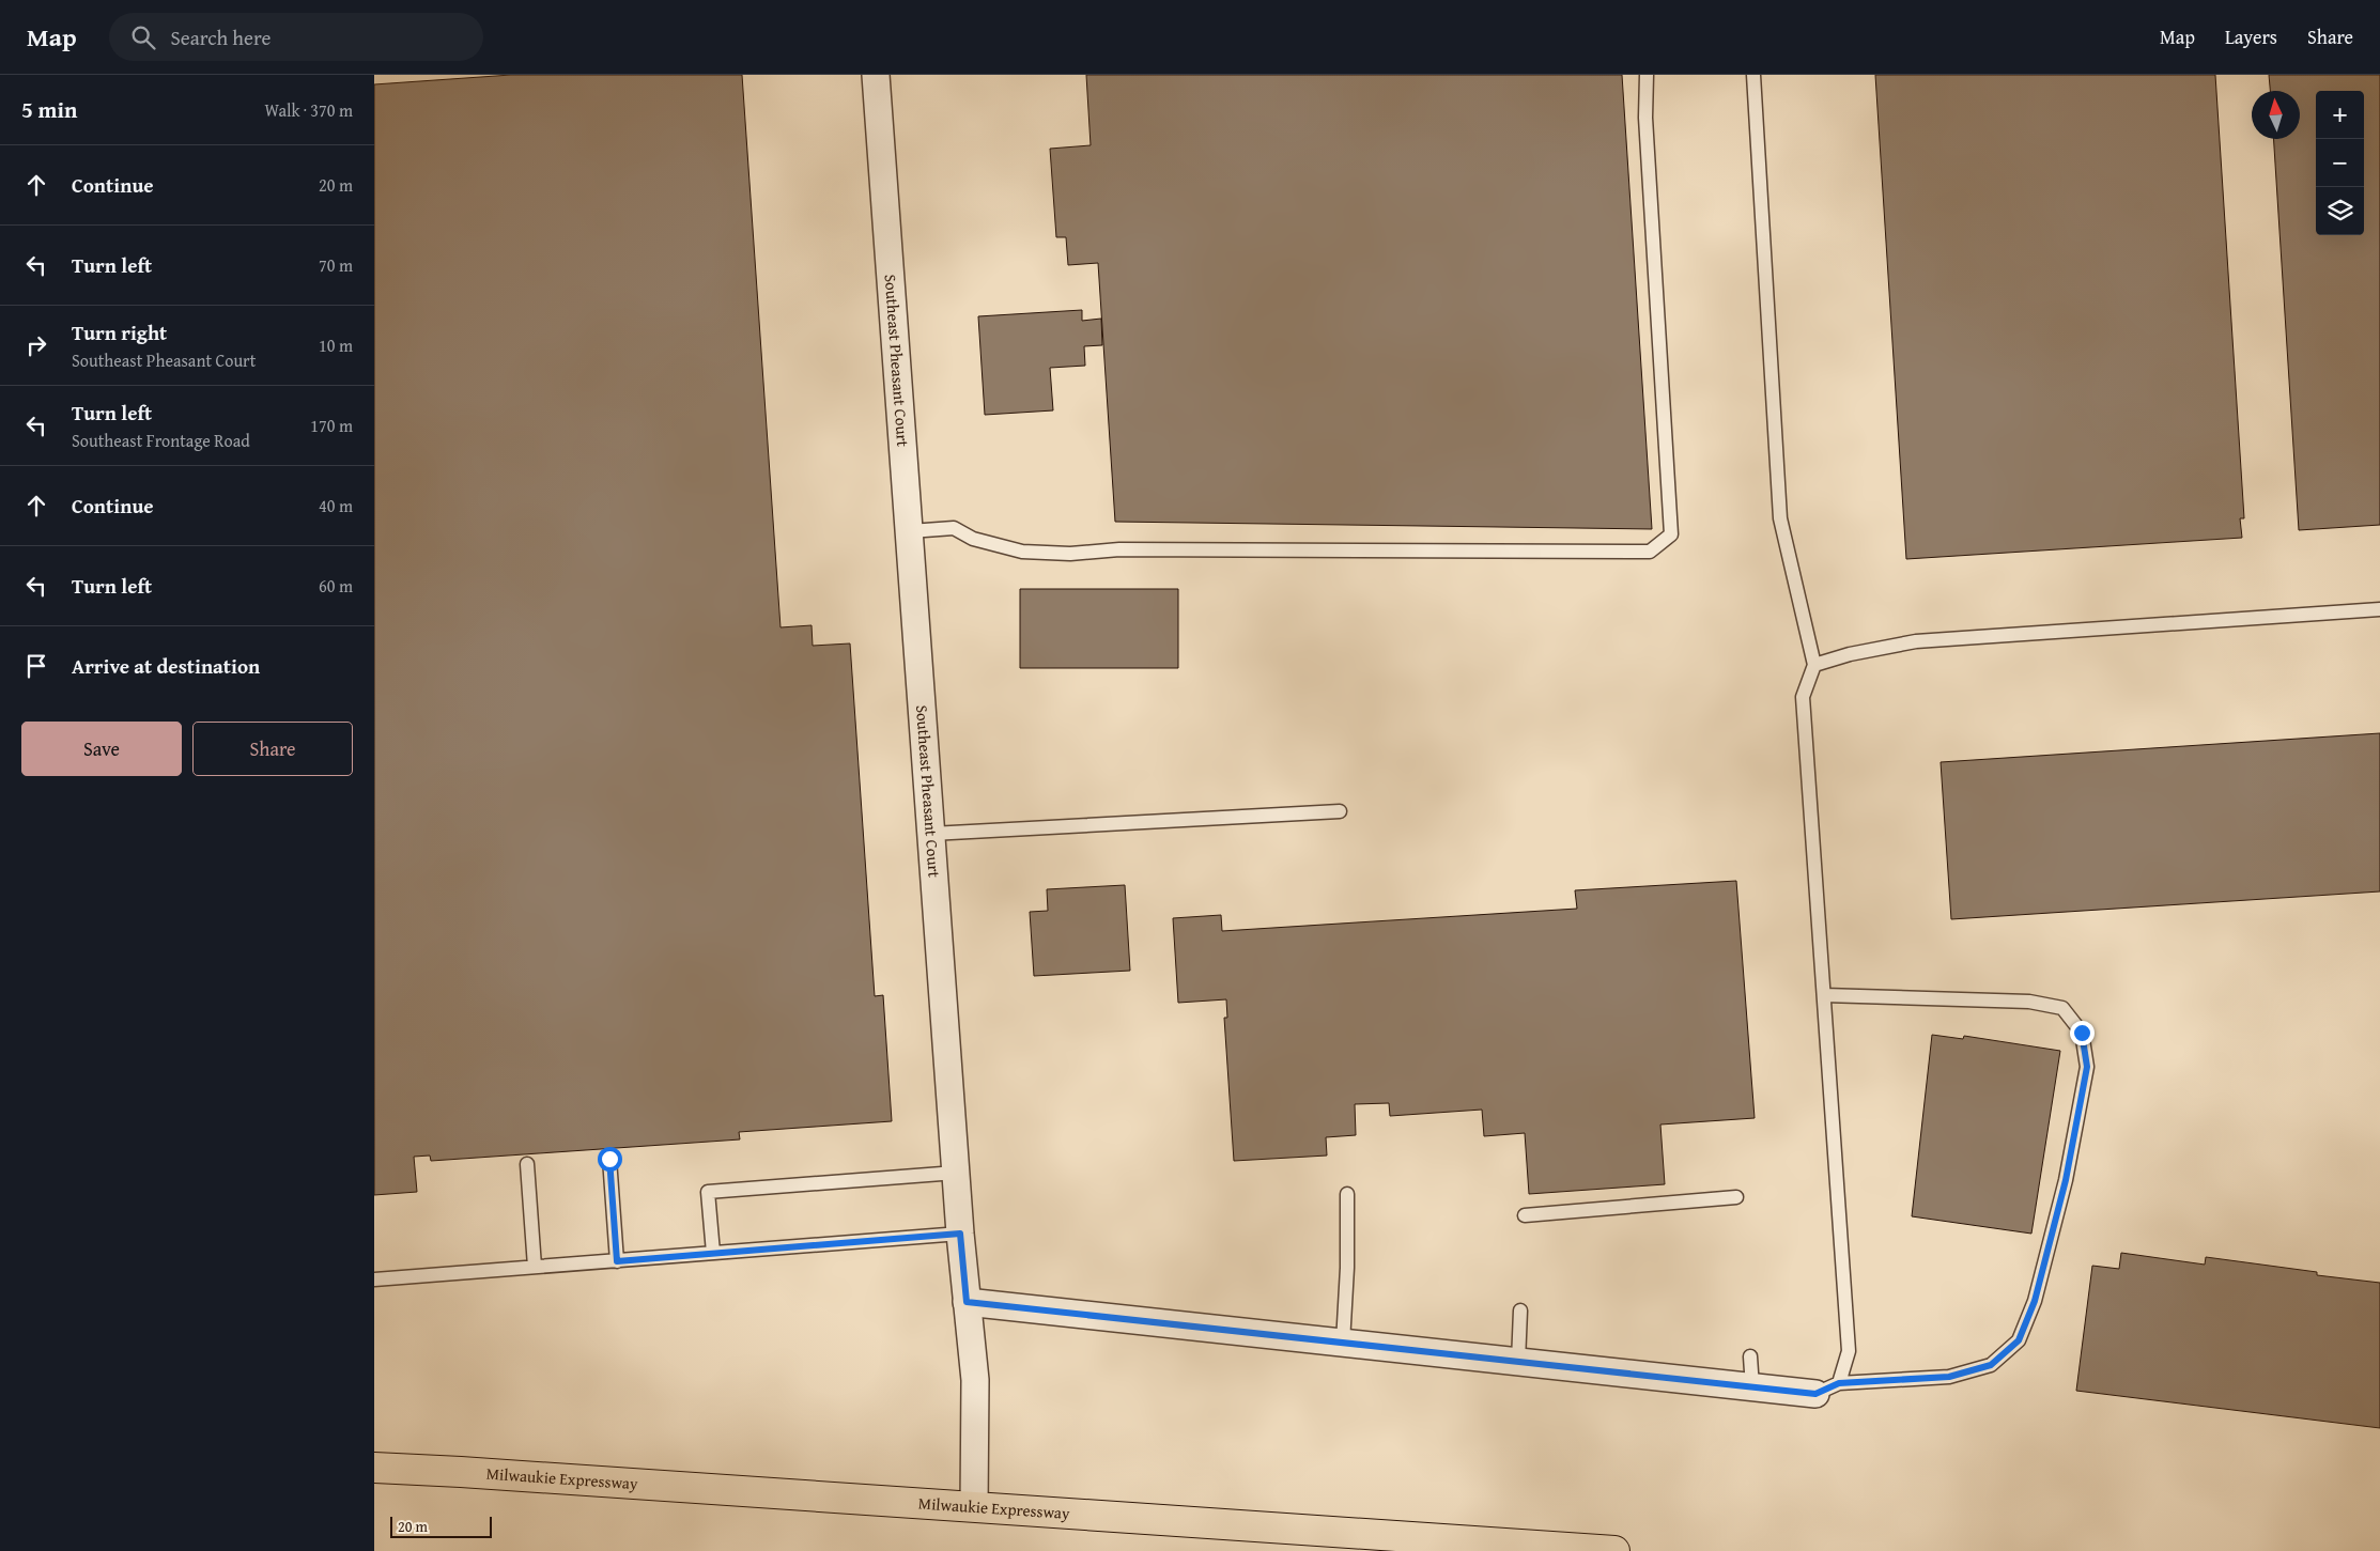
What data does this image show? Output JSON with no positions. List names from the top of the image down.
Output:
{
  "streets": {
    "highway": ["Milwaukie Expressway"],
    "street": ["Southeast Pheasant Court"]
  },
  "crossings": [
    ["Southeast Pheasant Court", "Milwaukie Expressway"]
  ],
  "scale_bar": "20 m",
  "north": "top",
  "page": {
    "header": "Map",
    "search": "Search here",
    "nav": ["Map", "Layers", "Share"],
    "heading": ["5 min", "Walk · 370 m"],
    "map_buttons": ["+", "−"],
    "list": [
      ["Continue", "20 m"],
      ["Turn left", "70 m"],
      ["Turn right", "Southeast Pheasant Court", "10 m"],
      ["Turn left", "Southeast Frontage Road", "170 m"],
      ["Continue", "40 m"],
      ["Turn left", "60 m"],
      "Arrive at destination"
    ],
    "buttons": ["Save", "Share"],
    "scale": "20 m"
  }
}
